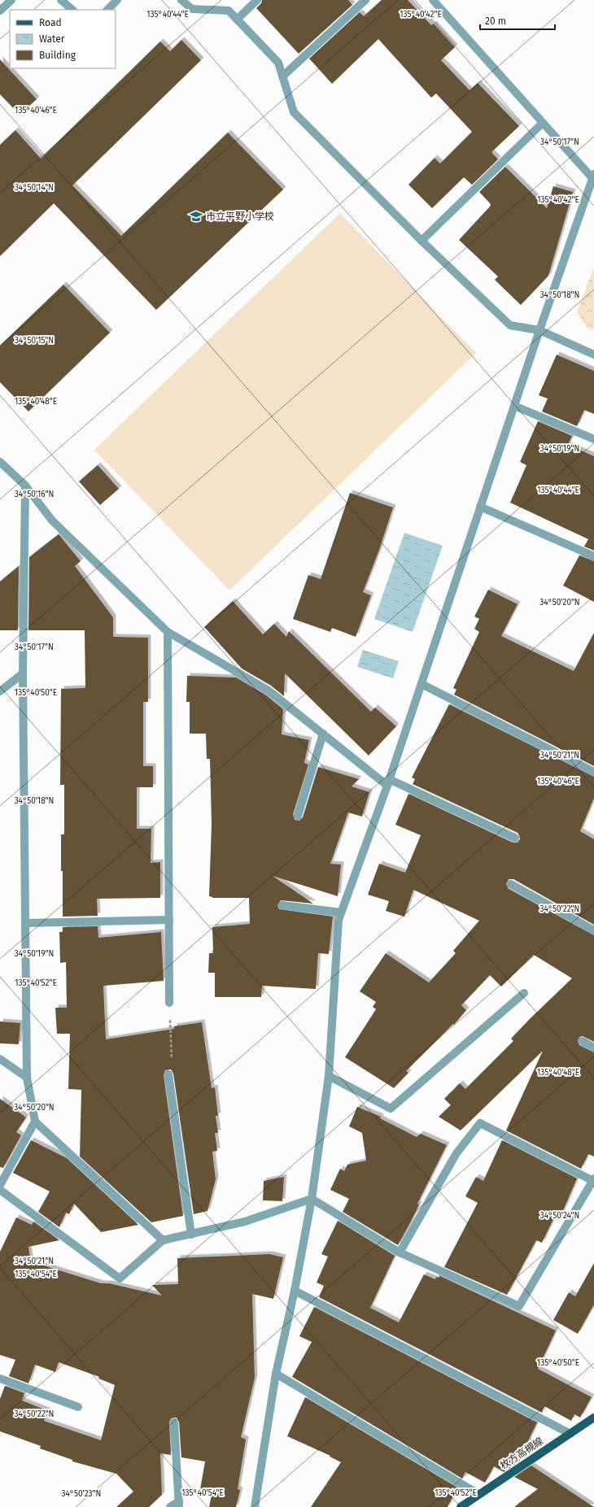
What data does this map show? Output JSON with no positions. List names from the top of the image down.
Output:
{
  "streets": {
    "main road": ["枚方高槻線"]
  },
  "places": {
    "school or university": ["市立平野小学校"]
  },
  "legend": ["Road", "Water", "Building"],
  "scale_bar": "20 m",
  "coordinates": [
    "135°40'44\"E",
    "135°40'42\"E",
    "135°40'46\"E",
    "34°50'17\"N",
    "34°50'14\"N",
    "34°50'18\"N",
    "34°50'15\"N",
    "135°40'48\"E",
    "34°50'19\"N",
    "34°50'16\"N",
    "34°50'20\"N",
    "135°40'50\"E",
    "34°50'21\"N",
    "34°50'22\"N",
    "135°40'52\"E",
    "34°50'24\"N",
    "135°40'54\"E",
    "34°50'23\"N"
  ]
}
